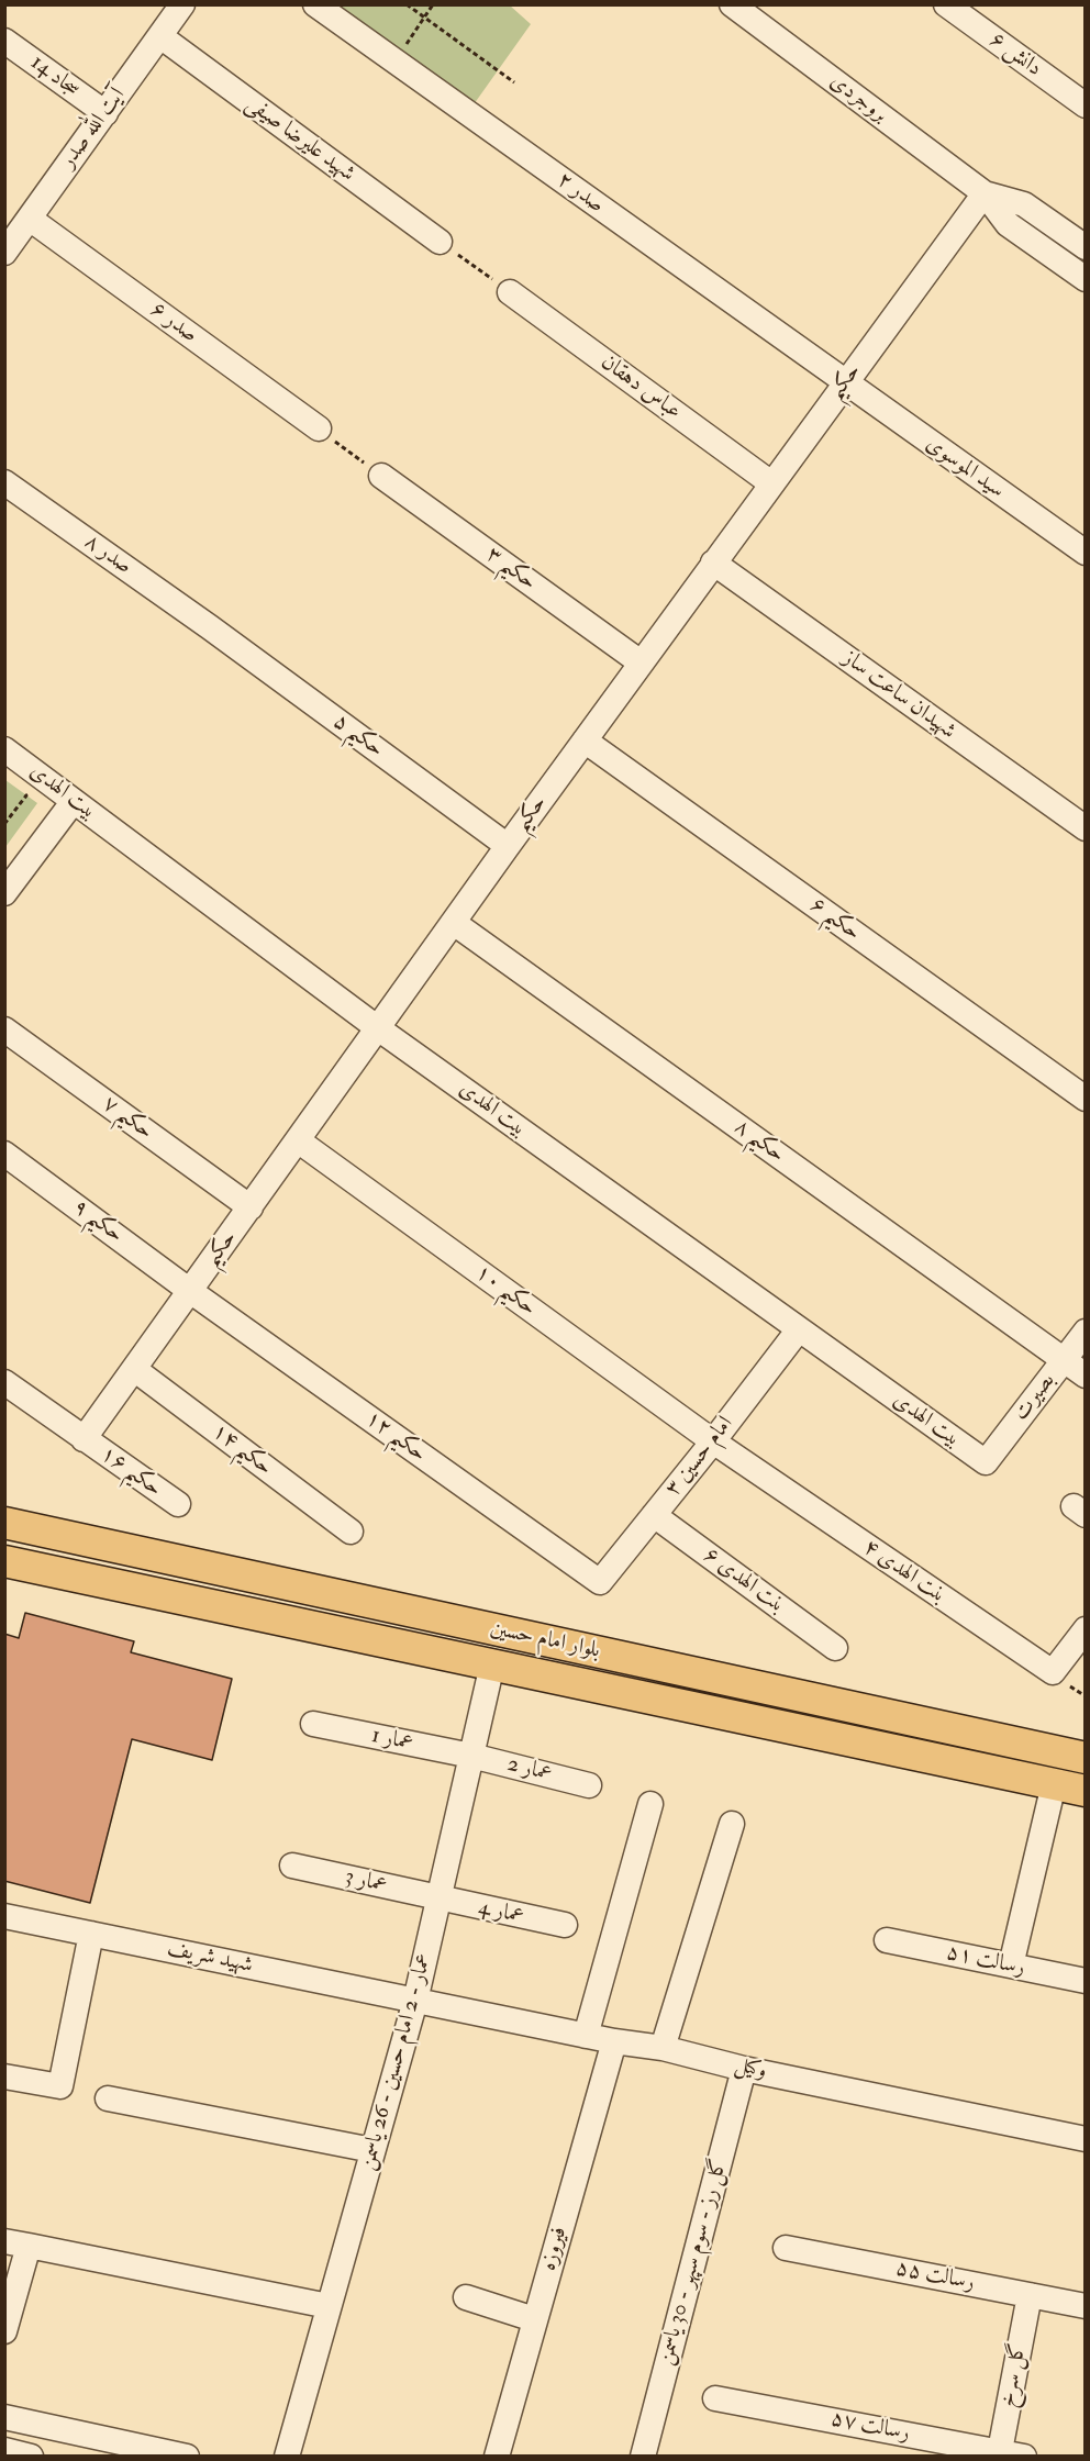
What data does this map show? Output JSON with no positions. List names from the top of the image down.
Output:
{
  "streets": {
    "main road": ["بلوار امام حسین"],
    "street": [
      "دانش ۶",
      "سجاد 14",
      "بروجردی",
      "آیت الله صدر",
      "شهید علیرضا صیفی",
      "صدر ۲",
      "صدر ۶",
      "حکیم",
      "عباس دهقان",
      "سید الموسوی",
      "صدر ۸",
      "حکیم ۳",
      "شهیدان ساعت ساز",
      "حکیم ۵",
      "بیت الهدی",
      "حکیم ۶",
      "حکیم ۷",
      "حکیم ۸",
      "حکیم ۹",
      "حکیم ۱۰",
      "بصیرت",
      "حکیم ۱۲",
      "حکیم ۱۴",
      "امام حسین ۳",
      "حکیم ۱۶",
      "بنت الهدی ۴",
      "بنت الهدی ۶",
      "عمار 1",
      "عمار 2",
      "عمار 3",
      "عمار 4",
      "شهید شریف",
      "رسالت ۵۱",
      "عمار - 2 امام حسین - 26 یاسمن",
      "وکیل",
      "فیروزه",
      "گل رز - سوم سپهر - 30 یاسمن",
      "رسالت ۵۵",
      "گل سرخ",
      "رسالت ۵۷"
    ]
  },
  "crossings": [
    ["سجاد 14", "آیت الله صدر"],
    ["بروجردی", "حکیم"],
    ["آیت الله صدر", "شهید علیرضا صیفی"],
    ["آیت الله صدر", "صدر ۶"],
    ["صدر ۲", "حکیم"],
    ["صدر ۲", "سید الموسوی"],
    ["حکیم", "عباس دهقان"],
    ["حکیم", "سید الموسوی"],
    ["حکیم", "حکیم ۳"],
    ["حکیم", "شهیدان ساعت ساز"],
    ["حکیم", "حکیم ۵"],
    ["حکیم", "بیت الهدی"],
    ["حکیم", "حکیم ۶"],
    ["حکیم", "حکیم ۷"],
    ["حکیم", "حکیم ۸"],
    ["حکیم", "حکیم ۹"],
    ["حکیم", "حکیم ۱۰"],
    ["حکیم", "حکیم ۱۲"],
    ["حکیم", "حکیم ۱۴"],
    ["حکیم", "حکیم ۱۶"],
    ["صدر ۸", "حکیم ۵"],
    ["بیت الهدی", "بصیرت"],
    ["بیت الهدی", "امام حسین ۳"],
    ["حکیم ۸", "بصیرت"],
    ["حکیم ۹", "حکیم ۱۲"],
    ["حکیم ۱۰", "امام حسین ۳"],
    ["حکیم ۱۰", "بنت الهدی ۴"],
    ["حکیم ۱۲", "امام حسین ۳"],
    ["امام حسین ۳", "بنت الهدی ۴"],
    ["امام حسین ۳", "بنت الهدی ۶"],
    ["بلوار امام حسین", "عمار - 2 امام حسین - 26 یاسمن"],
    ["عمار 1", "عمار 2"],
    ["عمار 1", "عمار - 2 امام حسین - 26 یاسمن"],
    ["عمار 2", "عمار - 2 امام حسین - 26 یاسمن"],
    ["عمار 3", "عمار 4"],
    ["عمار 3", "عمار - 2 امام حسین - 26 یاسمن"],
    ["عمار 4", "عمار - 2 امام حسین - 26 یاسمن"],
    ["شهید شریف", "عمار - 2 امام حسین - 26 یاسمن"],
    ["شهید شریف", "وکیل"],
    ["عمار - 2 امام حسین - 26 یاسمن", "وکیل"],
    ["وکیل", "فیروزه"],
    ["وکیل", "گل رز - سوم سپهر - 30 یاسمن"],
    ["رسالت ۵۵", "گل سرخ"],
    ["گل سرخ", "رسالت ۵۷"]
  ]
}
